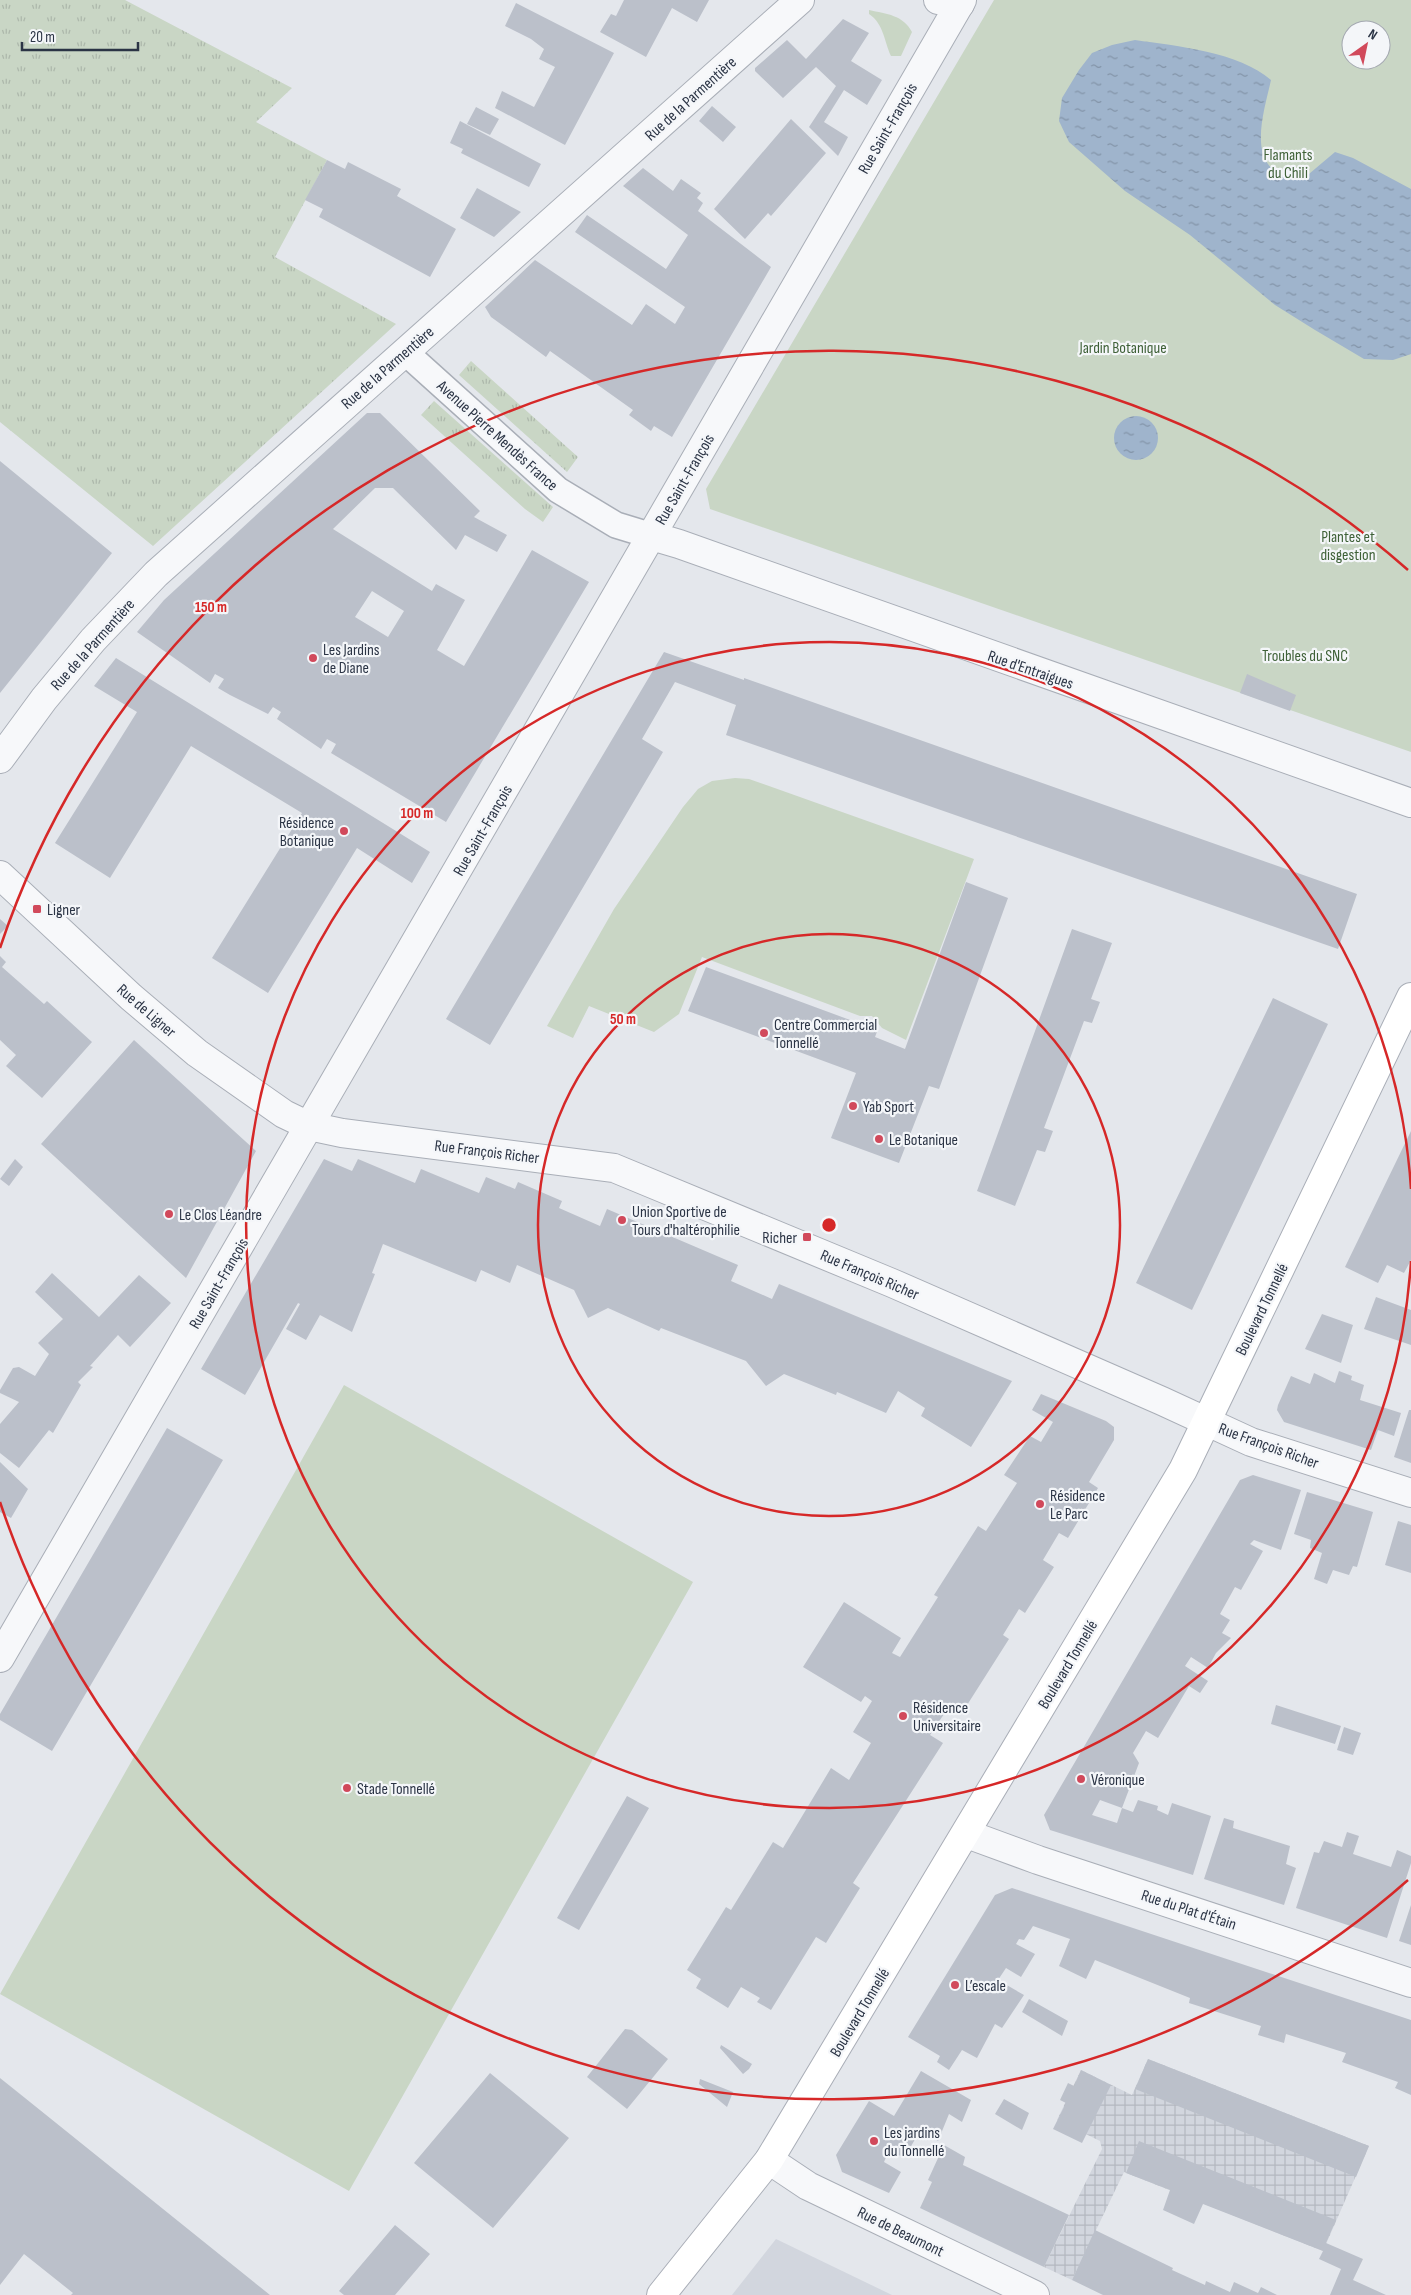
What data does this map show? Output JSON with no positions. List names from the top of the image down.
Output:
{
  "streets": {
    "main road": ["Boulevard Tonnellé"],
    "street": [
      "Rue de la Parmentière",
      "Rue Saint-François",
      "Avenue Pierre Mendès France",
      "Rue d'Entraigues",
      "Rue de Ligner",
      "Rue François Richer",
      "Rue du Plat d'Étain",
      "Rue de Beaumont"
    ]
  },
  "crossings": [
    ["Rue de la Parmentière", "Avenue Pierre Mendès France"],
    ["Rue Saint-François", "Avenue Pierre Mendès France"],
    ["Rue Saint-François", "Rue d'Entraigues"],
    ["Rue Saint-François", "Rue de Ligner"],
    ["Rue Saint-François", "Rue François Richer"],
    ["Avenue Pierre Mendès France", "Rue d'Entraigues"],
    ["Rue de Ligner", "Rue François Richer"],
    ["Rue François Richer", "Boulevard Tonnellé"],
    ["Boulevard Tonnellé", "Rue du Plat d'Étain"],
    ["Boulevard Tonnellé", "Rue de Beaumont"]
  ],
  "parks": [
    "Flamants du Chili",
    "Jardin Botanique",
    "Plantes et disgestion",
    "Troubles du SNC"
  ],
  "places": {
    "other": [
      "Les Jardins de Diane",
      "Résidence Botanique",
      "Centre Commercial Tonnellé",
      "Yab Sport",
      "Le Botanique",
      "Le Clos Léandre",
      "Union Sportive de Tours d'haltérophilie",
      "Résidence Le Parc",
      "Résidence Universitaire",
      "Véronique",
      "Stade Tonnellé",
      "L’escale",
      "Les jardins du Tonnellé"
    ],
    "transit": ["Ligner", "Richer"]
  },
  "scale_bar": "20 m",
  "north": "top right",
  "rings": ["150 m", "100 m", "50 m"]
}
